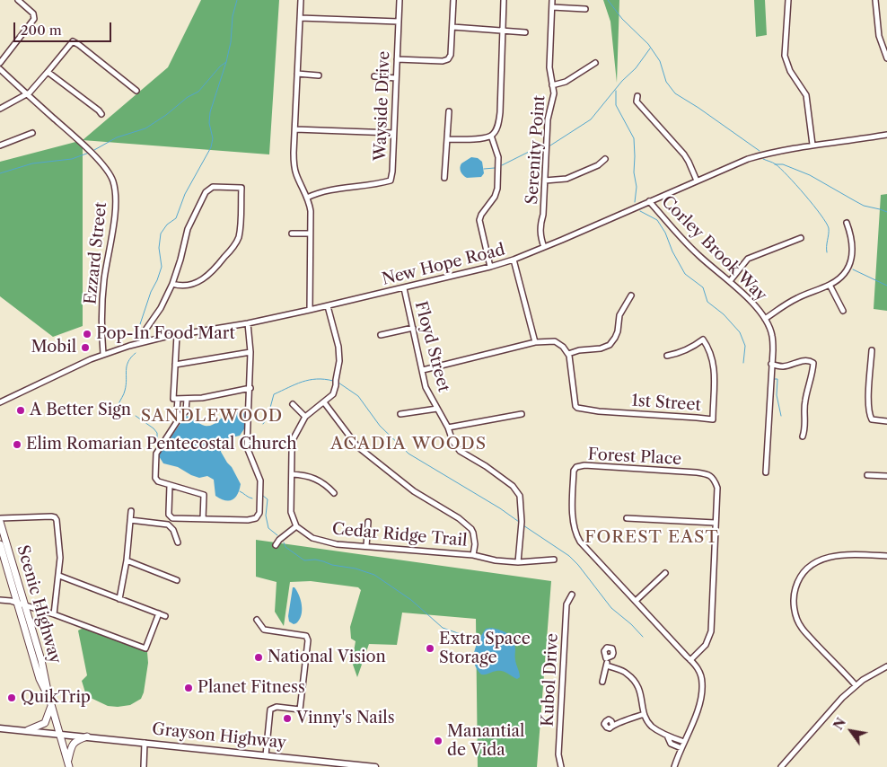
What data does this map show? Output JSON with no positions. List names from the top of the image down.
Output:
{
  "streets": {
    "highway": ["Scenic Highway"],
    "main road": ["Grayson Highway"],
    "street": [
      "Wayside Drive",
      "Serenity Point",
      "Corley Brook Way",
      "Ezzard Street",
      "New Hope Road",
      "Floyd Street",
      "1st Street",
      "Forest Place",
      "Cedar Ridge Trail",
      "Kubol Drive"
    ]
  },
  "crossings": [
    ["Serenity Point", "New Hope Road"],
    ["Corley Brook Way", "New Hope Road"],
    ["Ezzard Street", "New Hope Road"],
    ["New Hope Road", "Floyd Street"],
    ["Floyd Street", "Cedar Ridge Trail"],
    ["Scenic Highway", "Grayson Highway"]
  ],
  "districts": ["SANDLEWOOD", "ACADIA WOODS", "FOREST EAST"],
  "places": [
    "Pop-In Food Mart",
    "Mobil",
    "A Better Sign",
    "Elim Romarian Pentecostal Church",
    "Extra Space Storage",
    "National Vision",
    "Planet Fitness",
    "QuikTrip",
    "Vinny's Nails",
    "Manantial de Vida"
  ],
  "scale_bar": "200 m",
  "north": "top left"
}
